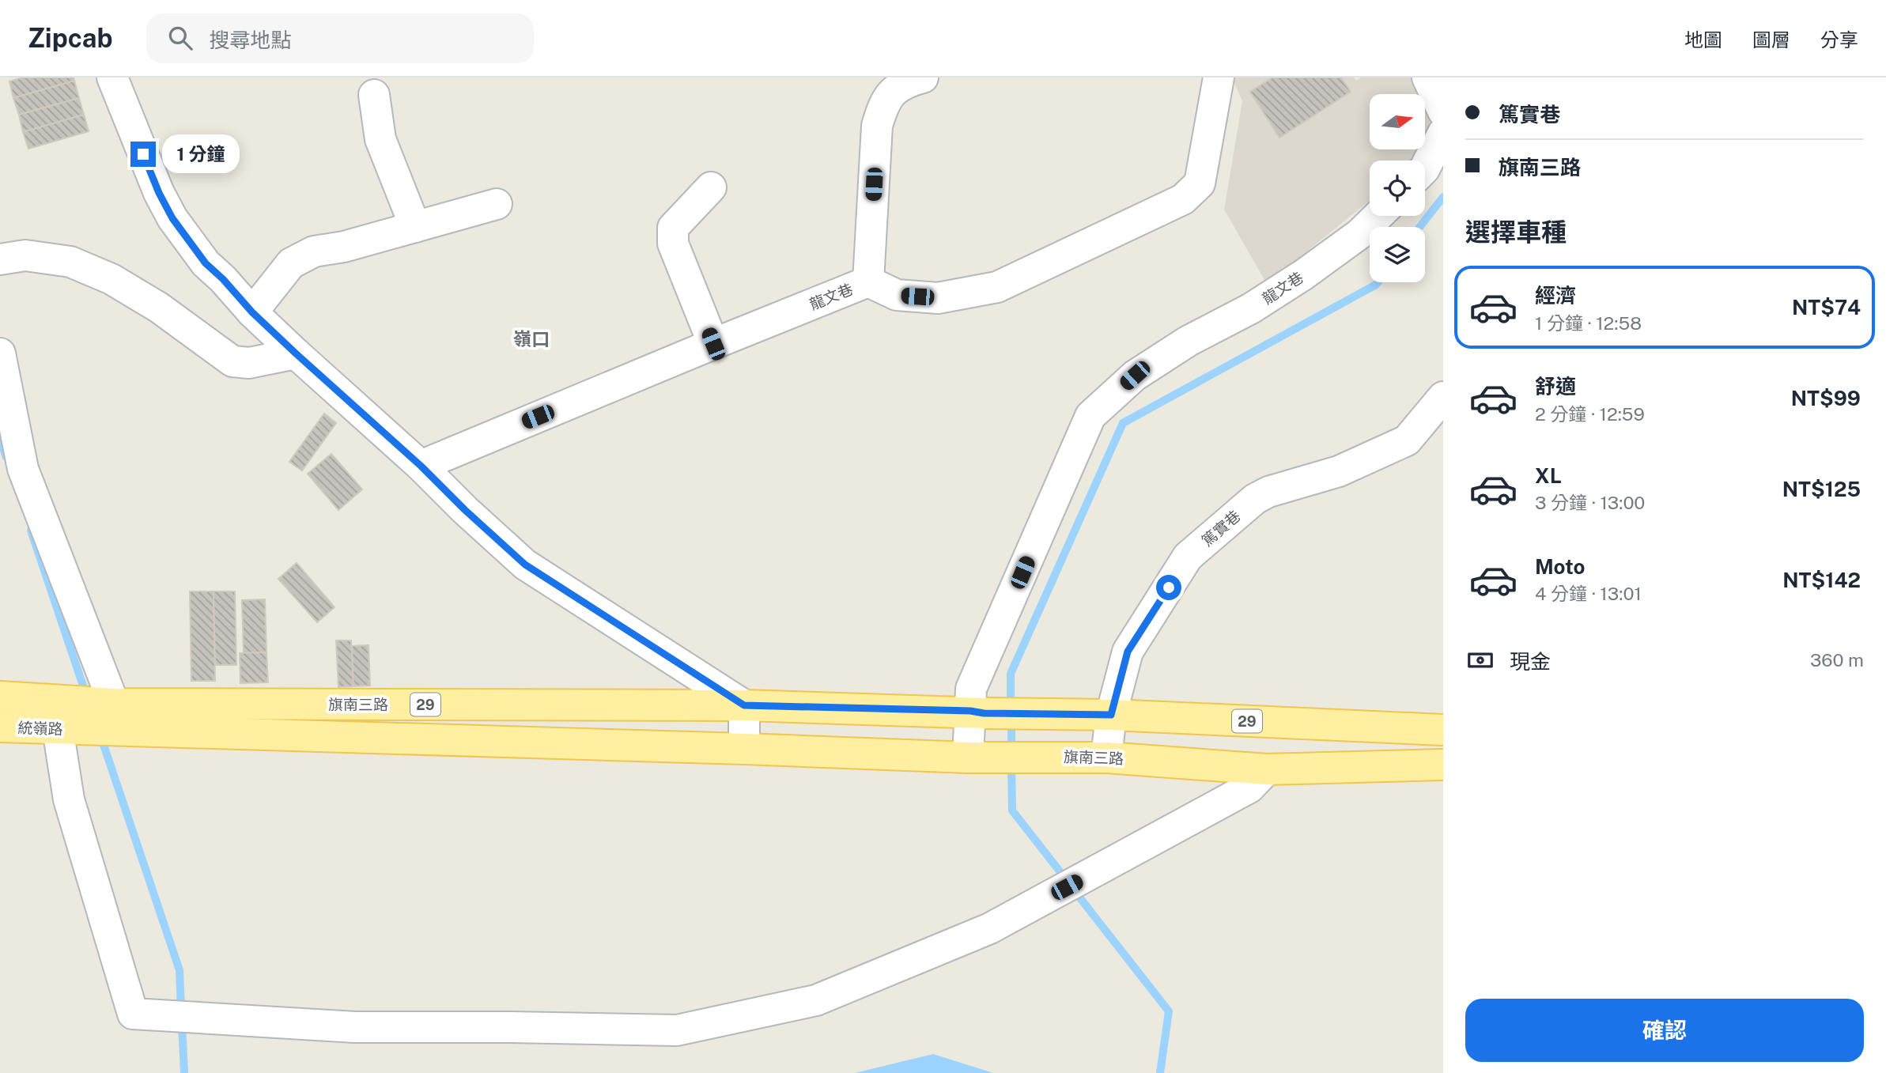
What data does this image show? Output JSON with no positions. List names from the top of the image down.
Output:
{
  "streets": {
    "main road": ["旗南三路", "29", "統嶺路"],
    "street": ["龍文巷", "篤實巷"]
  },
  "crossings": [
    ["龍文巷", "旗南三路"],
    ["篤實巷", "旗南三路"],
    ["旗南三路", "統嶺路"]
  ],
  "districts": ["嶺口"],
  "north": "right",
  "page": {
    "header": "Zipcab",
    "search": "搜尋地點",
    "nav": ["地圖", "圖層", "分享"],
    "banner": ["篤實巷", "旗南三路"],
    "bubble": "1 分鐘",
    "heading": "選擇車種",
    "list": [
      {
        "name": "經濟",
        "note": "1 分鐘 · 12:58",
        "value": "NT$74"
      },
      {
        "name": "舒適",
        "note": "2 分鐘 · 12:59",
        "value": "NT$99"
      },
      {
        "name": "XL",
        "note": "3 分鐘 · 13:00",
        "value": "NT$125"
      },
      {
        "name": "Moto",
        "note": "4 分鐘 · 13:01",
        "value": "NT$142"
      }
    ],
    "pay": ["現金", "360 m"],
    "buttons": "確認"
  }
}
